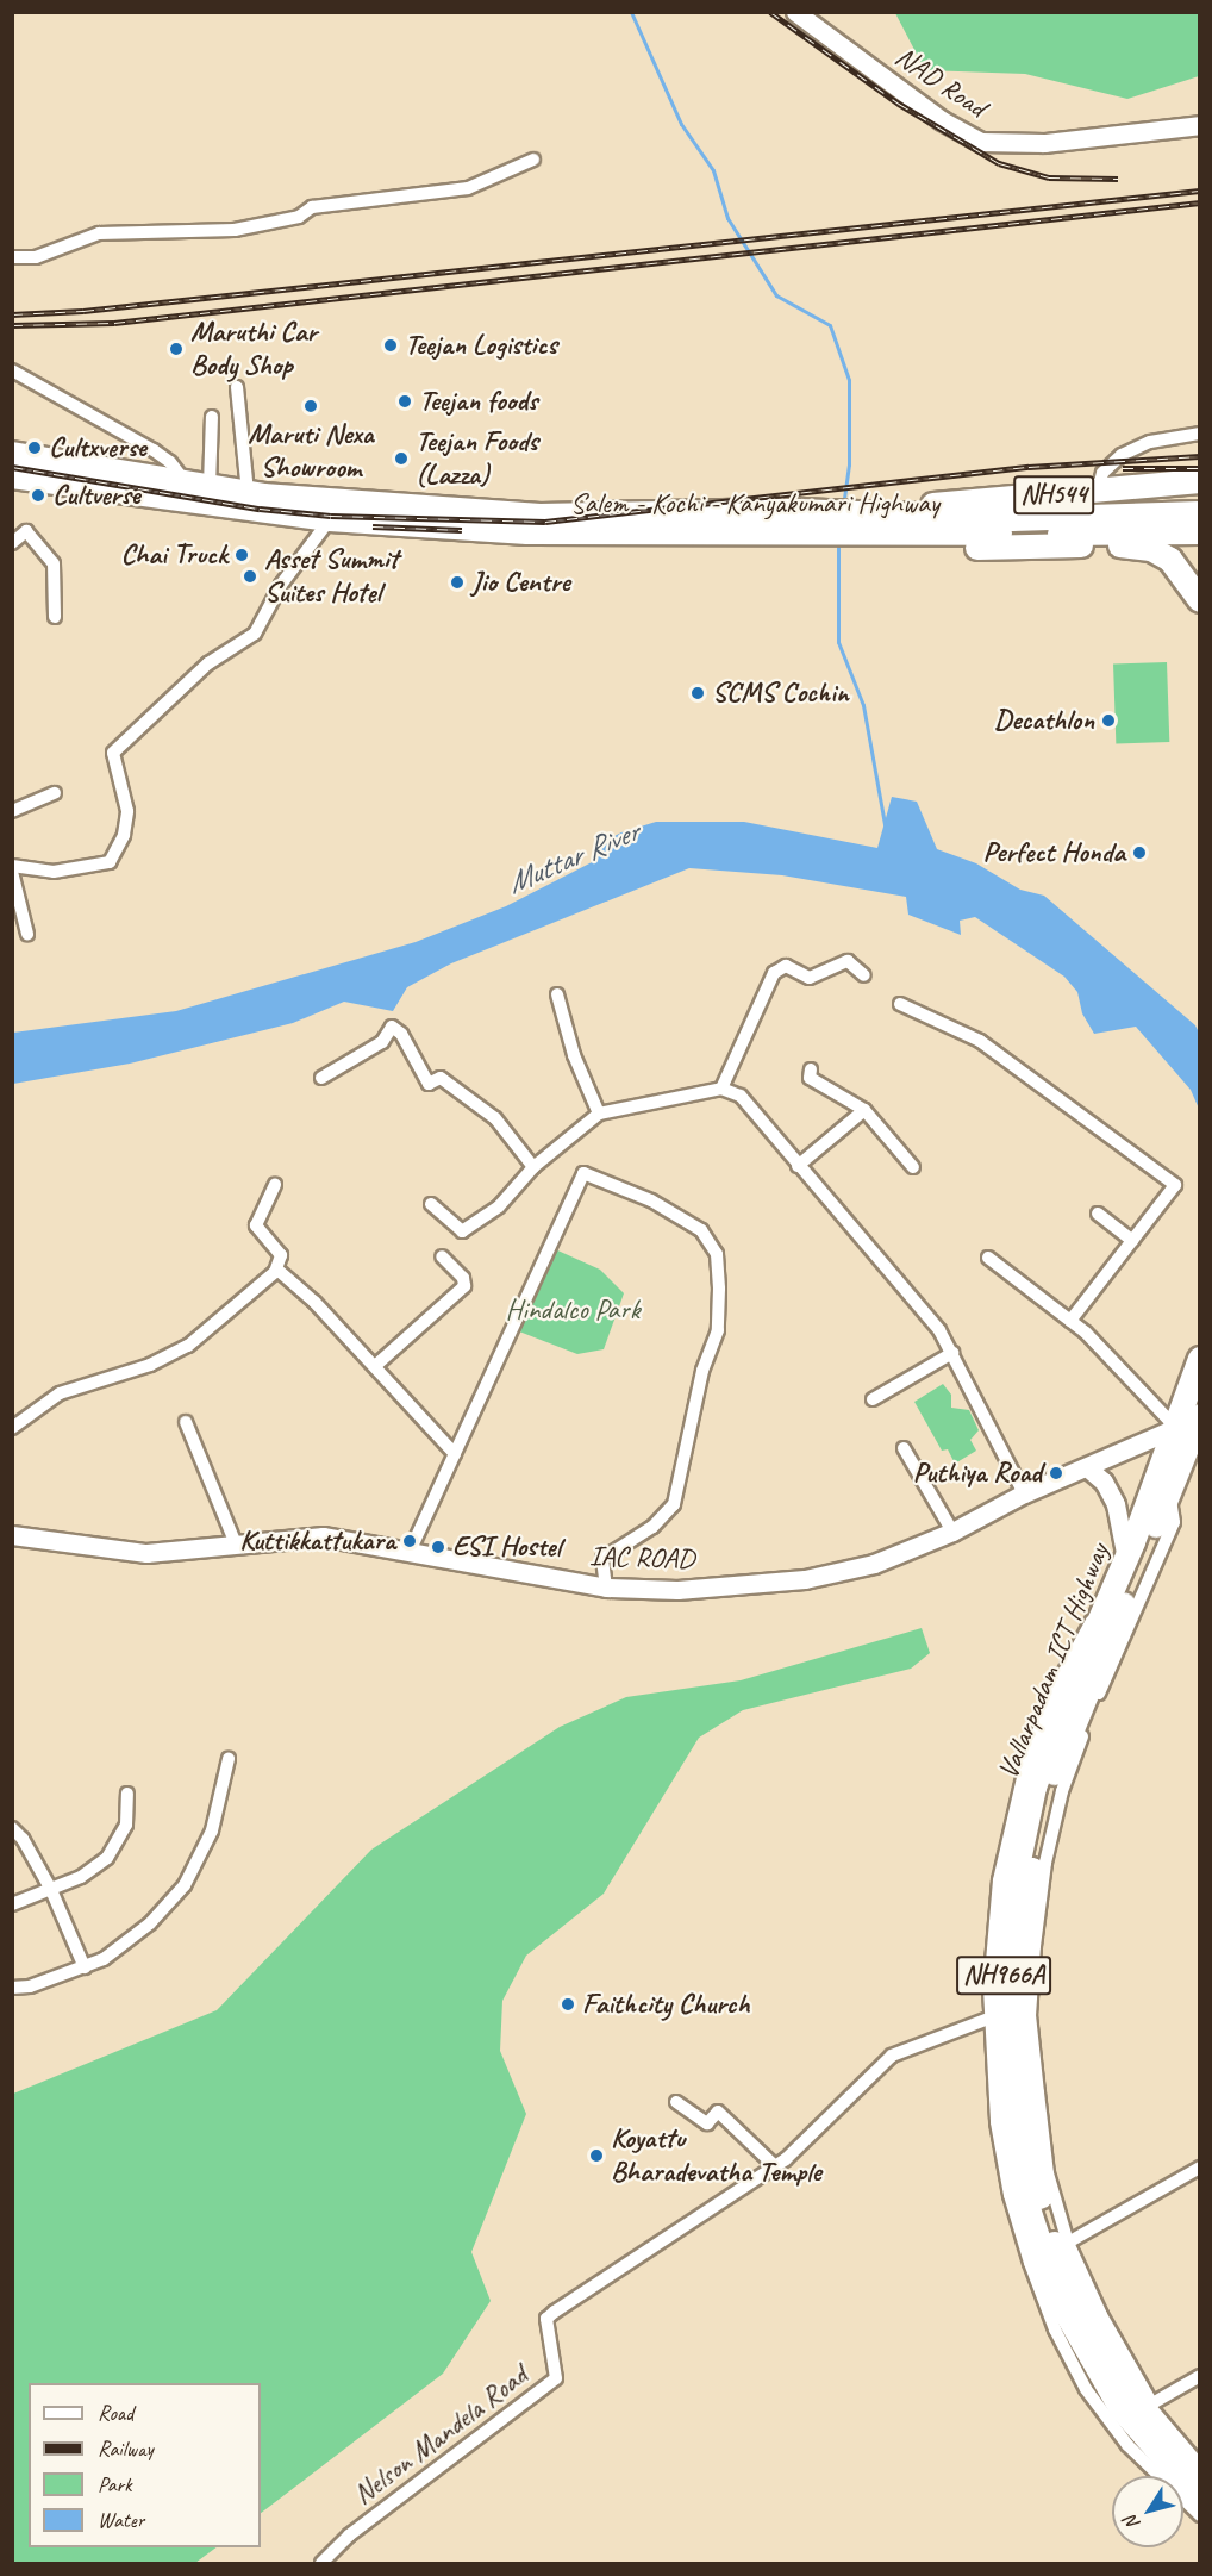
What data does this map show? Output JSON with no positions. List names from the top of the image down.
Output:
{
  "streets": {
    "highway": [
      "NH544",
      "Salem - Kochi - Kanyakumari Highway",
      "Vallarpadam ICT Highway",
      "NH966A"
    ],
    "main road": ["NAD Road", "IAC ROAD"],
    "street": ["Nelson Mandela Road"]
  },
  "crossings": [
    ["NH544", "Salem - Kochi - Kanyakumari Highway"],
    ["IAC ROAD", "Vallarpadam ICT Highway"]
  ],
  "water": ["Muttar River"],
  "parks": ["Hindalco Park"],
  "places": [
    "Teejan Logistics",
    "Maruthi Car Body Shop",
    "Teejan foods",
    "Maruti Nexa Showroom",
    "Cultxverse",
    "Teejan Foods (Lazza)",
    "Cultverse",
    "Chai Truck",
    "Asset Summit Suites Hotel",
    "Jio Centre",
    "SCMS Cochin",
    "Decathlon",
    "Perfect Honda",
    "Puthiya Road",
    "Kuttikkattukara",
    "ESI Hostel",
    "Faithcity Church",
    "Koyattu Bharadevatha Temple"
  ],
  "legend": [
    "Road",
    "Railway",
    "Park",
    "Water"
  ],
  "north": "bottom left"
}
